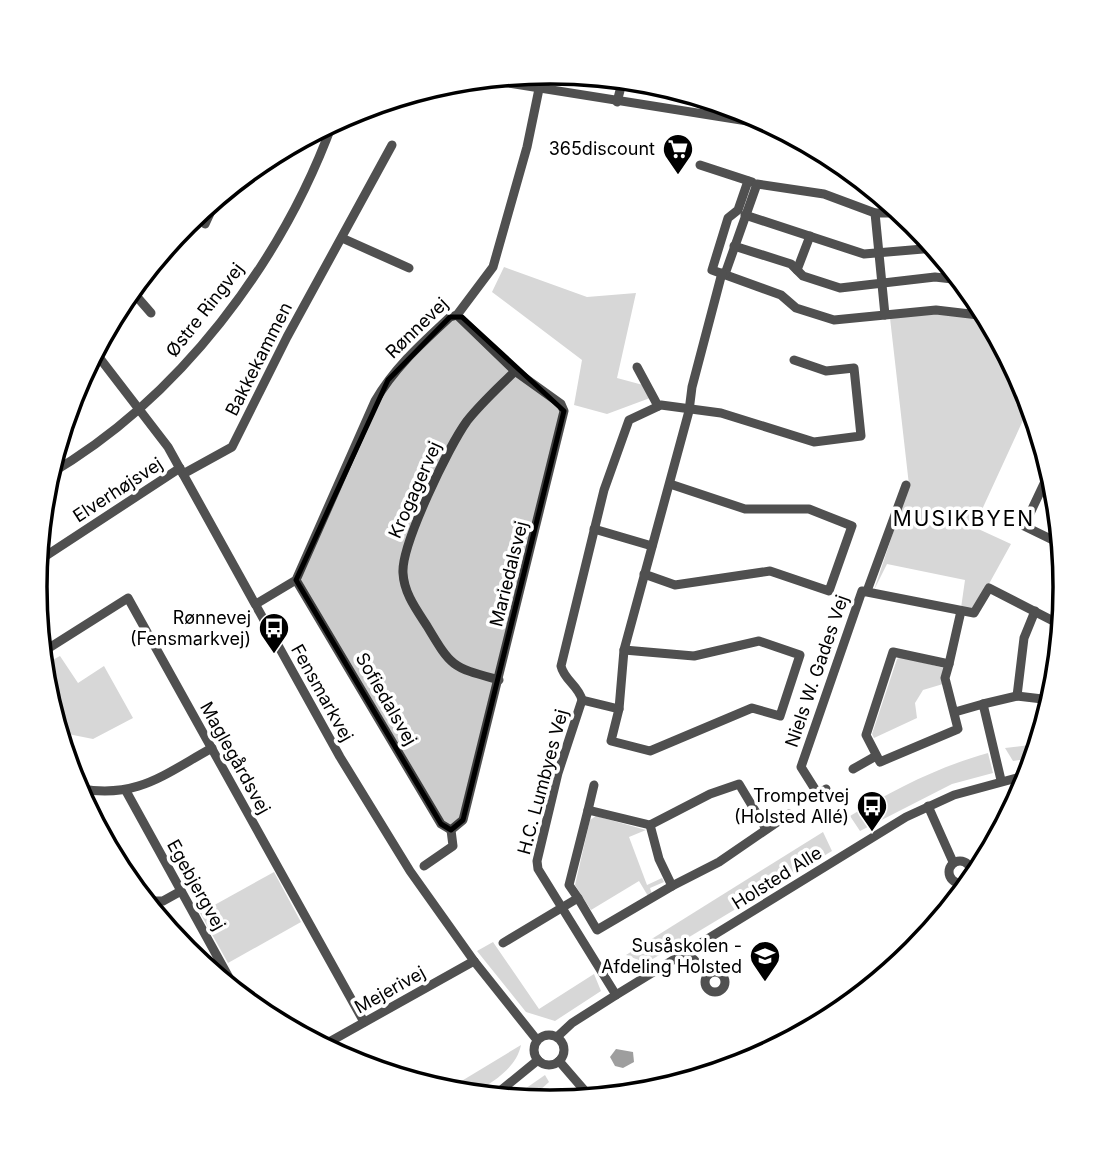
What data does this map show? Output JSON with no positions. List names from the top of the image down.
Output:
{
  "streets": {
    "street": [
      "Østre Ringvej",
      "Rønnevej",
      "Bakkekammen",
      "Elverhøjsvej",
      "Krogagervej",
      "Mariedalsvej",
      "Niels W. Gades Vej",
      "Fensmarkvej",
      "Sofiedalsvej",
      "Maglegårdsvej",
      "H.C. Lumbyes Vej",
      "Holsted Alle",
      "Egebjergvej",
      "Mejerivej"
    ]
  },
  "crossings": [
    ["Østre Ringvej", "Fensmarkvej"],
    ["Rønnevej", "Mariedalsvej"],
    ["Rønnevej", "Sofiedalsvej"],
    ["Bakkekammen", "Elverhøjsvej"],
    ["Bakkekammen", "Fensmarkvej"],
    ["Elverhøjsvej", "Fensmarkvej"],
    ["Krogagervej", "Mariedalsvej"],
    ["Mariedalsvej", "Sofiedalsvej"],
    ["Fensmarkvej", "Holsted Alle"],
    ["Fensmarkvej", "Mejerivej"],
    ["Maglegårdsvej", "Mejerivej"],
    ["H.C. Lumbyes Vej", "Holsted Alle"]
  ],
  "districts": ["MUSIKBYEN"],
  "places": {
    "supermarket": ["365discount"],
    "bus stop": ["Rønnevej (Fensmarkvej)", "Trompetvej (Holsted Allé)"],
    "school or university": ["Susåskolen - Afdeling Holsted"]
  }
}
